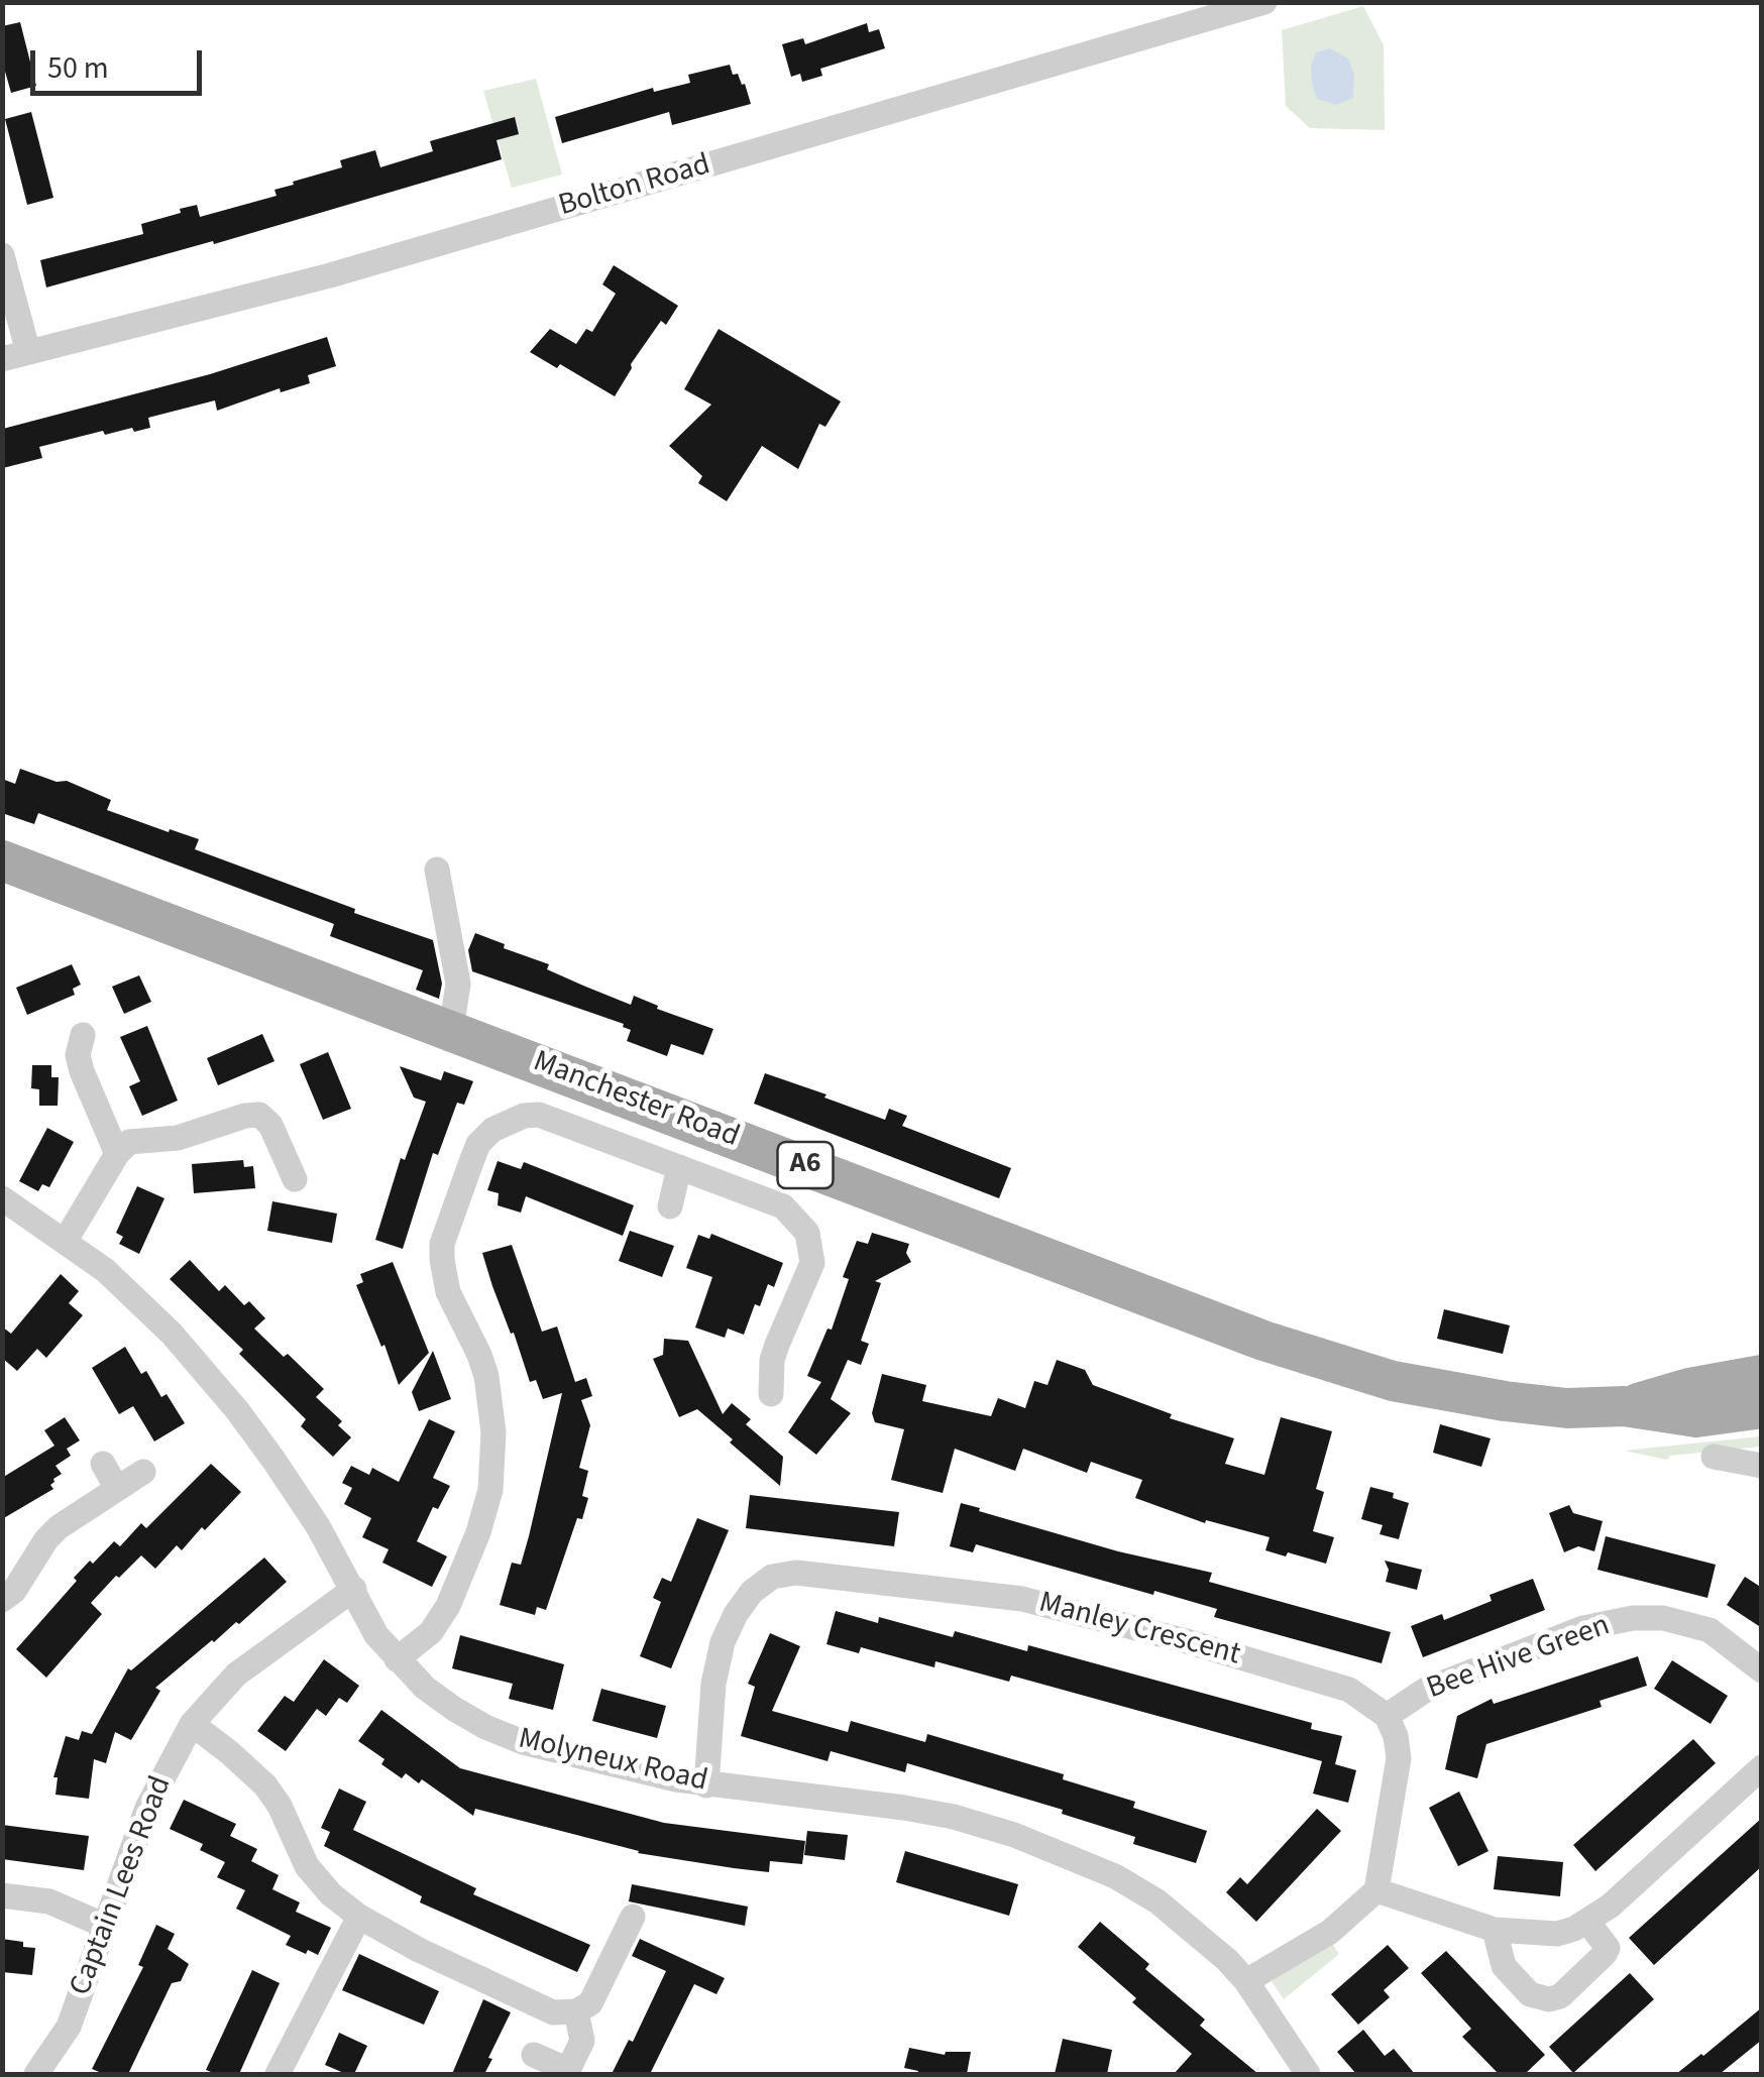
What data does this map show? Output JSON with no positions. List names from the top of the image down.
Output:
{
  "streets": {
    "main road": ["Manchester Road", "A6"],
    "street": [
      "Bolton Road",
      "Manley Crescent",
      "Bee Hive Green",
      "Molyneux Road",
      "Captain Lees Road"
    ]
  },
  "crossings": [
    ["Manley Crescent", "Bee Hive Green"],
    ["Manley Crescent", "Molyneux Road"],
    ["Molyneux Road", "Captain Lees Road"]
  ],
  "scale_bar": "50 m"
}
